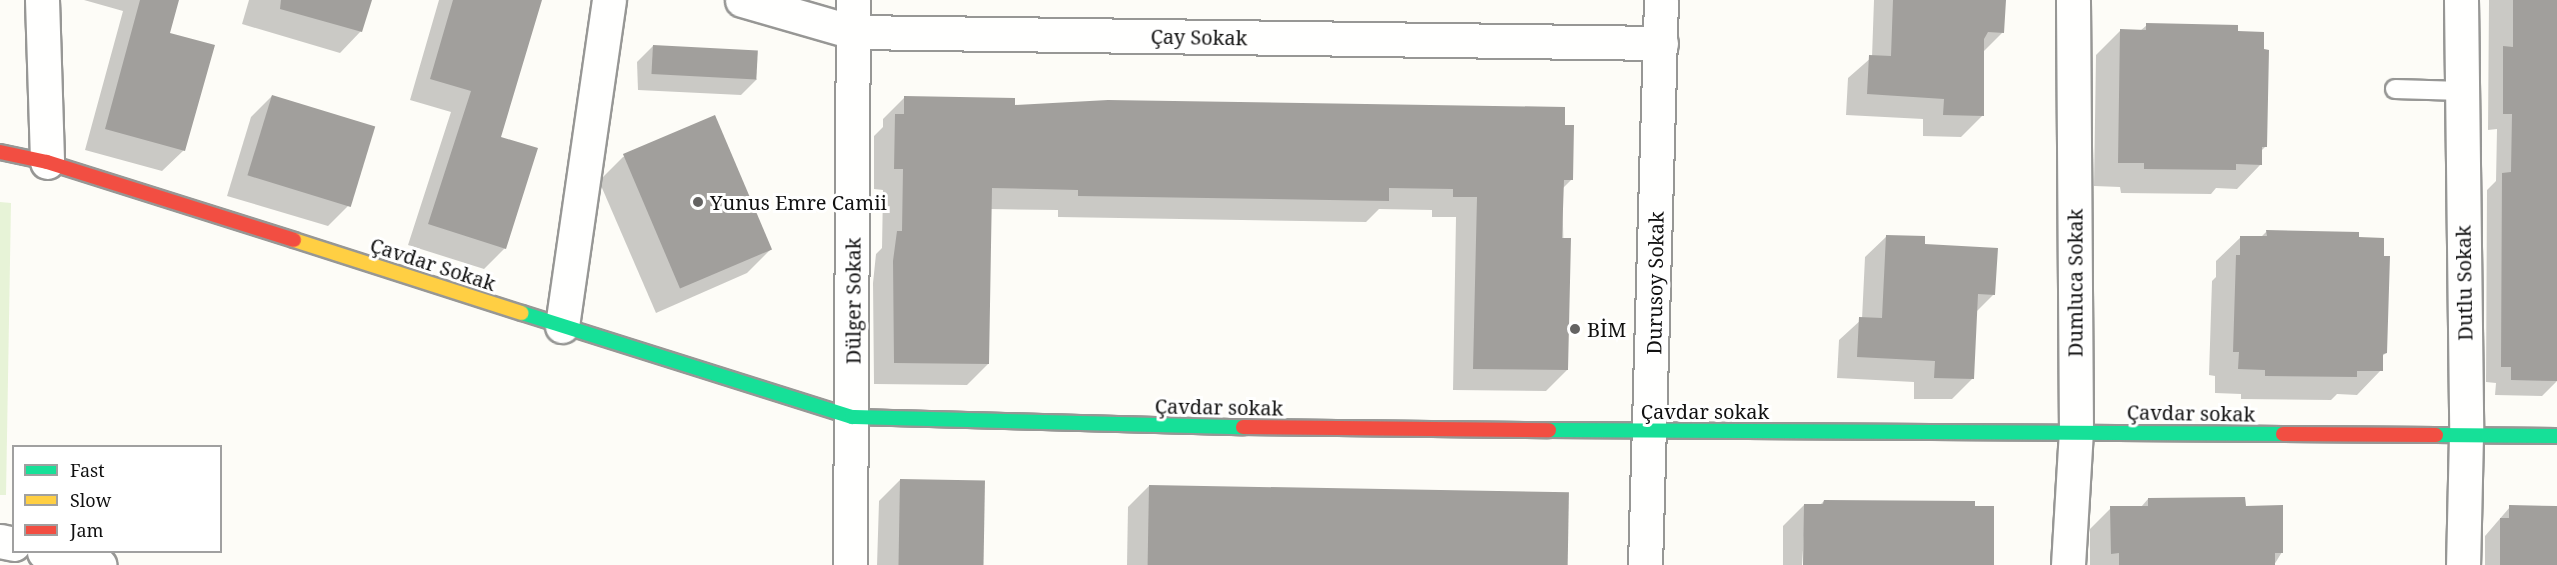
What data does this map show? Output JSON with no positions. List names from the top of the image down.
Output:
{
  "streets": {
    "street": [
      "Çay Sokak",
      "Çavdar Sokak",
      "Durusoy Sokak",
      "Dumluca Sokak",
      "Dutlu Sokak",
      "Dülger Sokak",
      "Çavdar sokak"
    ]
  },
  "crossings": [
    ["Çay Sokak", "Durusoy Sokak"],
    ["Çay Sokak", "Dülger Sokak"],
    ["Çavdar Sokak", "Dülger Sokak"],
    ["Çavdar Sokak", "Çavdar sokak"],
    ["Durusoy Sokak", "Çavdar sokak"],
    ["Dumluca Sokak", "Çavdar sokak"],
    ["Dutlu Sokak", "Çavdar sokak"],
    ["Dülger Sokak", "Çavdar sokak"]
  ],
  "places": ["Yunus Emre Camii", "BİM"],
  "legend": ["Fast", "Slow", "Jam"]
}
